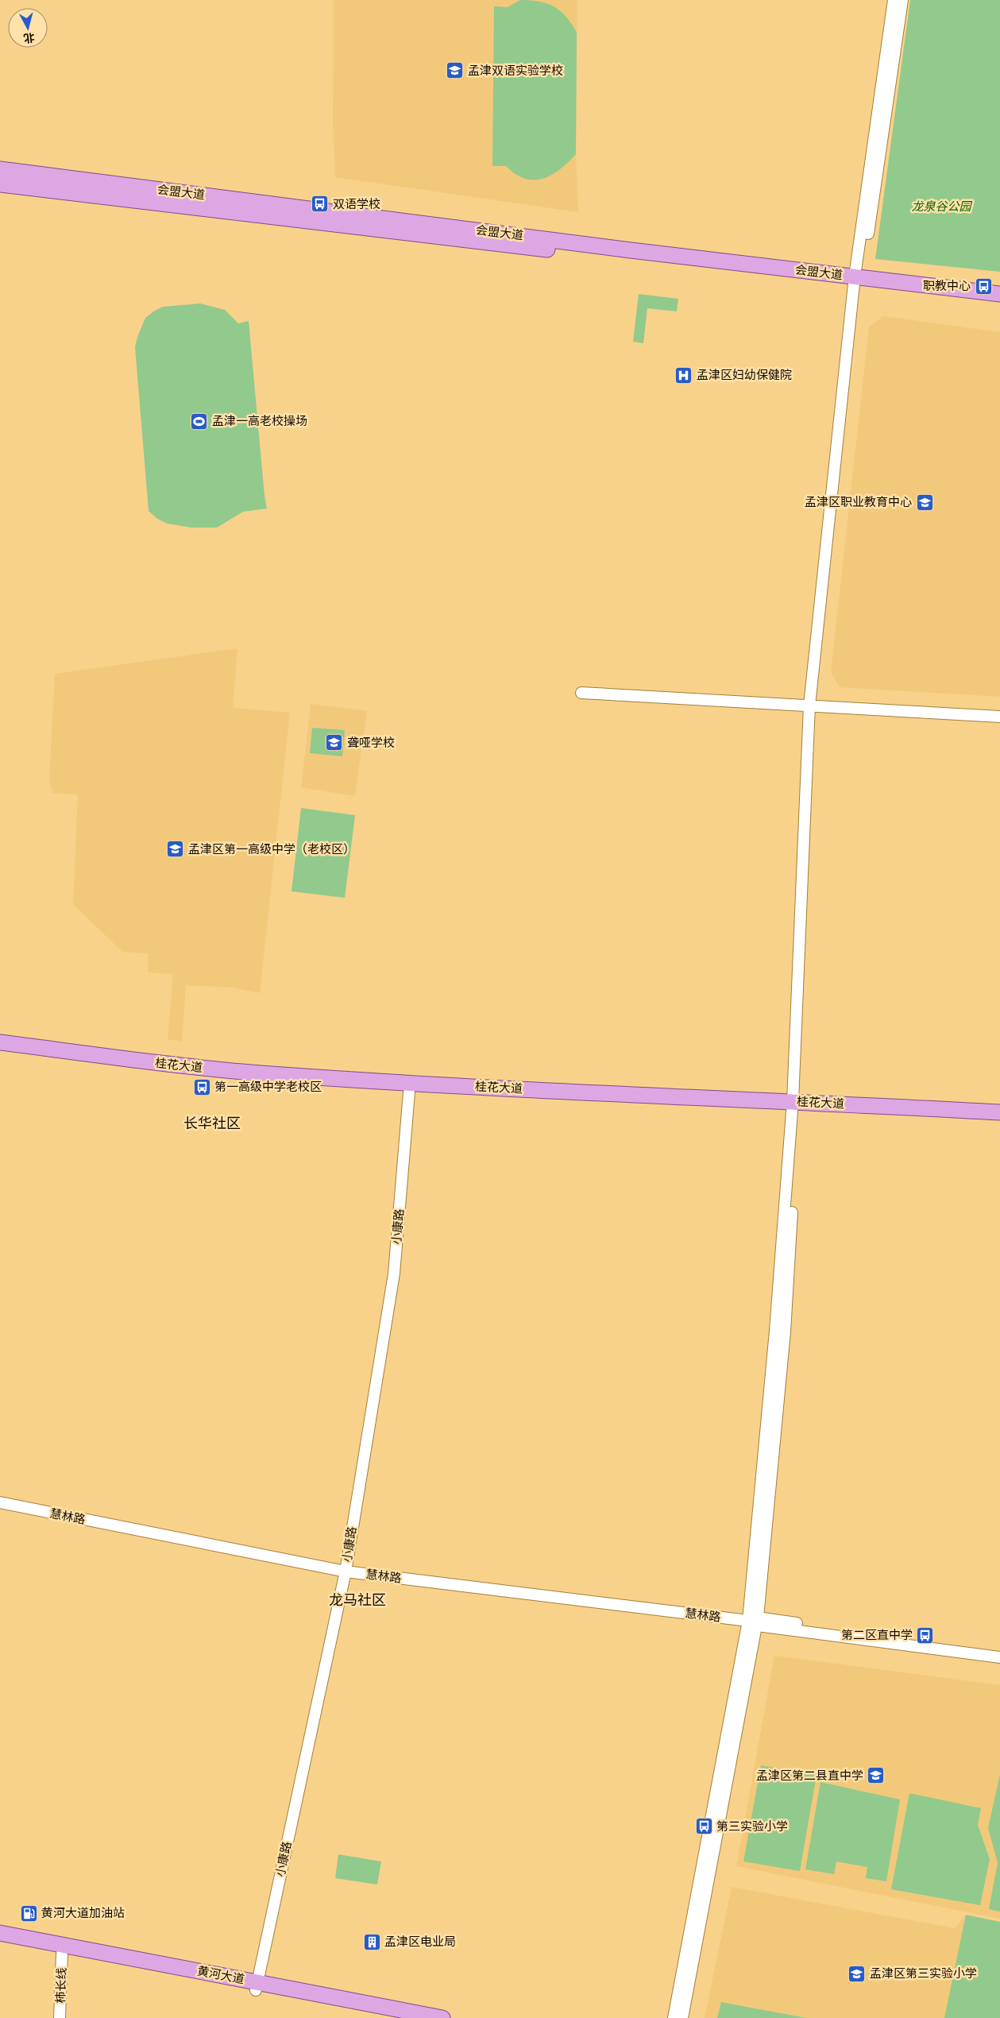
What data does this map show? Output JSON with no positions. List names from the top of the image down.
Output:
{
  "streets": {
    "main road": ["会盟大道", "桂花大道", "黄河大道"],
    "street": ["小康路", "慧林路", "柿长线"]
  },
  "crossings": [
    ["桂花大道", "小康路"],
    ["小康路", "慧林路"],
    ["小康路", "黄河大道"],
    ["黄河大道", "柿长线"]
  ],
  "districts": ["长华社区", "龙马社区"],
  "parks": ["龙泉谷公园"],
  "places": {
    "school or university": [
      "孟津双语实验学校",
      "孟津区职业教育中心",
      "聋哑学校",
      "孟津区第一高级中学（老校区）",
      "孟津区第二县直中学",
      "孟津区第三实验小学"
    ],
    "bus stop": [
      "双语学校",
      "职教中心",
      "第一高级中学老校区",
      "第二区直中学",
      "第三实验小学"
    ],
    "hospital": ["孟津区妇幼保健院"],
    "sports": ["孟津一高老校操场"],
    "fuel station": ["黄河大道加油站"],
    "building": ["孟津区电业局"]
  },
  "north": "bottom"
}
